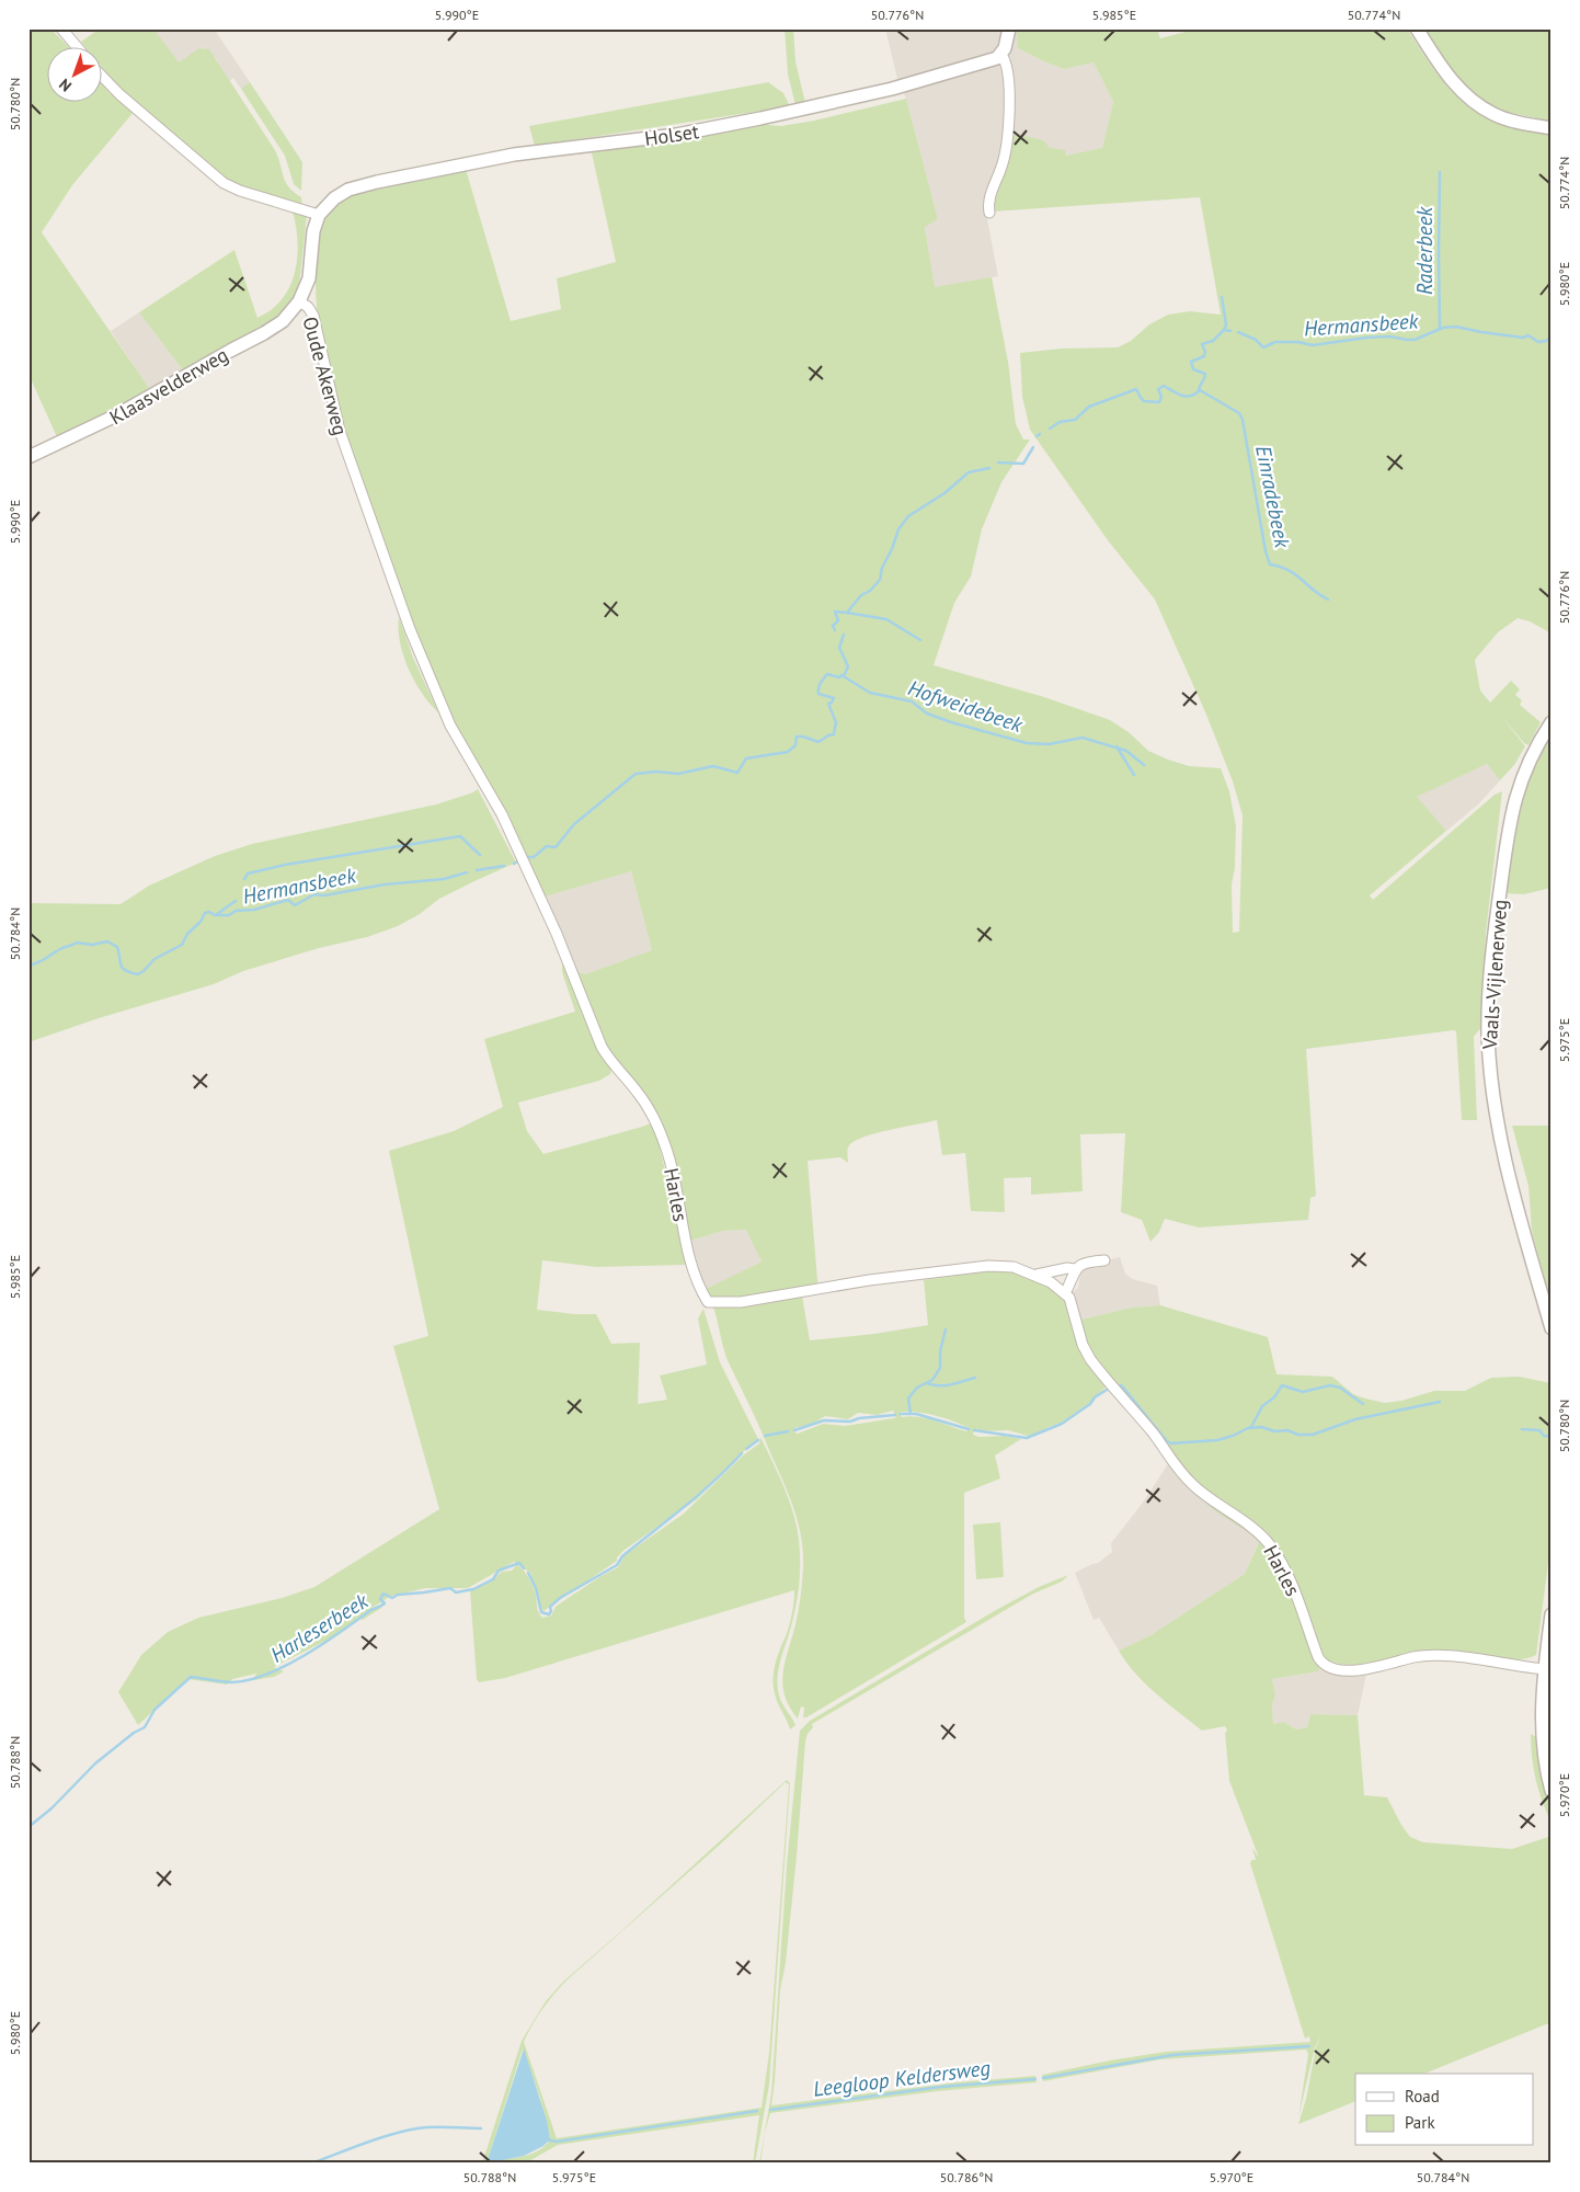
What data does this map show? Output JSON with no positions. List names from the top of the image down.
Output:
{
  "streets": {
    "street": [
      "Holset",
      "Oude Akerweg",
      "Klaasvelderweg",
      "Vaals-Vijlenerweg",
      "Harles"
    ]
  },
  "crossings": [
    ["Holset", "Oude Akerweg"],
    ["Oude Akerweg", "Klaasvelderweg"],
    ["Oude Akerweg", "Harles"]
  ],
  "water": [
    "Raderbeek",
    "Hermansbeek",
    "Einradebeek",
    "Hofweidebeek",
    "Harleserbeek",
    "Leegloop Keldersweg"
  ],
  "legend": ["Road", "Park"],
  "north": "bottom left",
  "coordinates": [
    "5.990°E",
    "50.776°N",
    "5.985°E",
    "50.774°N",
    "50.780°N",
    "5.980°E",
    "50.784°N",
    "5.975°E",
    "50.788°N",
    "5.970°E",
    "50.786°N"
  ]
}
